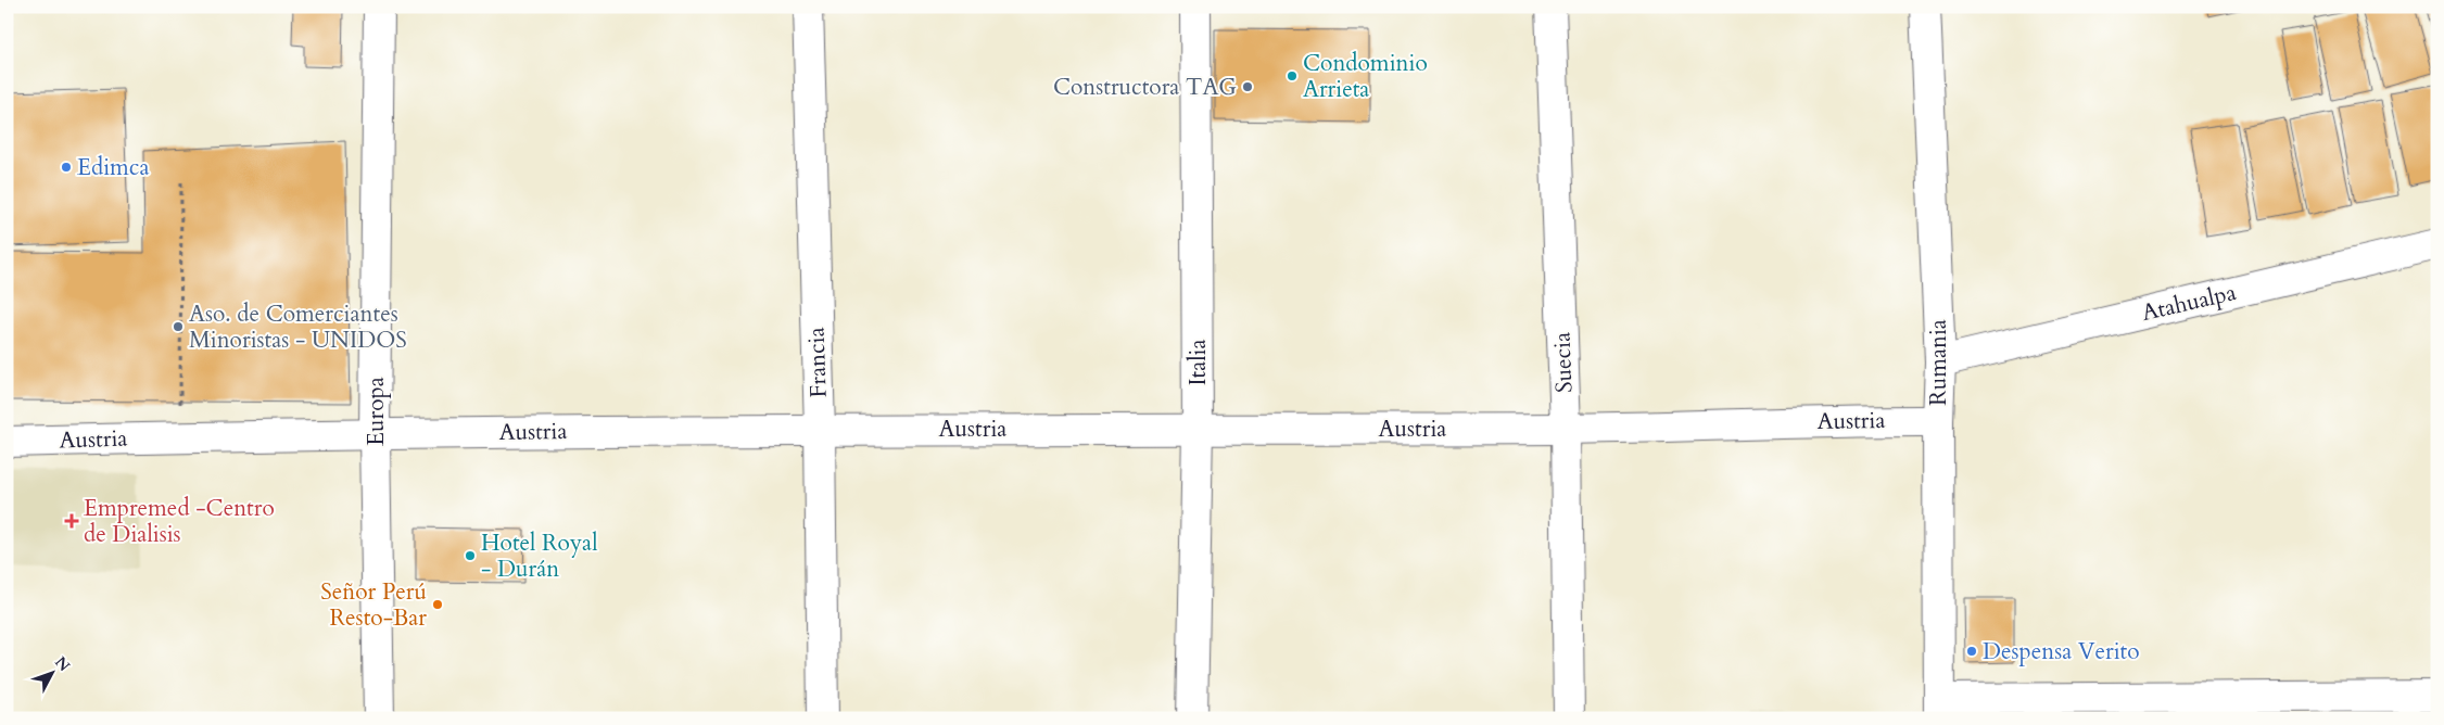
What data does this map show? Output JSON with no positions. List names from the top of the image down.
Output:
{
  "streets": {
    "street": [
      "Atahualpa",
      "Francia",
      "Italia",
      "Suecia",
      "Rumania",
      "Europa",
      "Austria"
    ]
  },
  "crossings": [
    ["Atahualpa", "Rumania"],
    ["Francia", "Austria"],
    ["Italia", "Austria"],
    ["Suecia", "Austria"],
    ["Rumania", "Austria"],
    ["Europa", "Austria"]
  ],
  "places": {
    "other": [
      "Condominio Arrieta",
      "Constructora TAG",
      "Edimca",
      "Aso. de Comerciantes Minoristas - UNIDOS",
      "Hotel Royal - Durán",
      "Señor Perú Resto-Bar",
      "Despensa Verito"
    ],
    "health": ["Empremed -Centro de Dialisis"]
  },
  "north": "top right"
}
